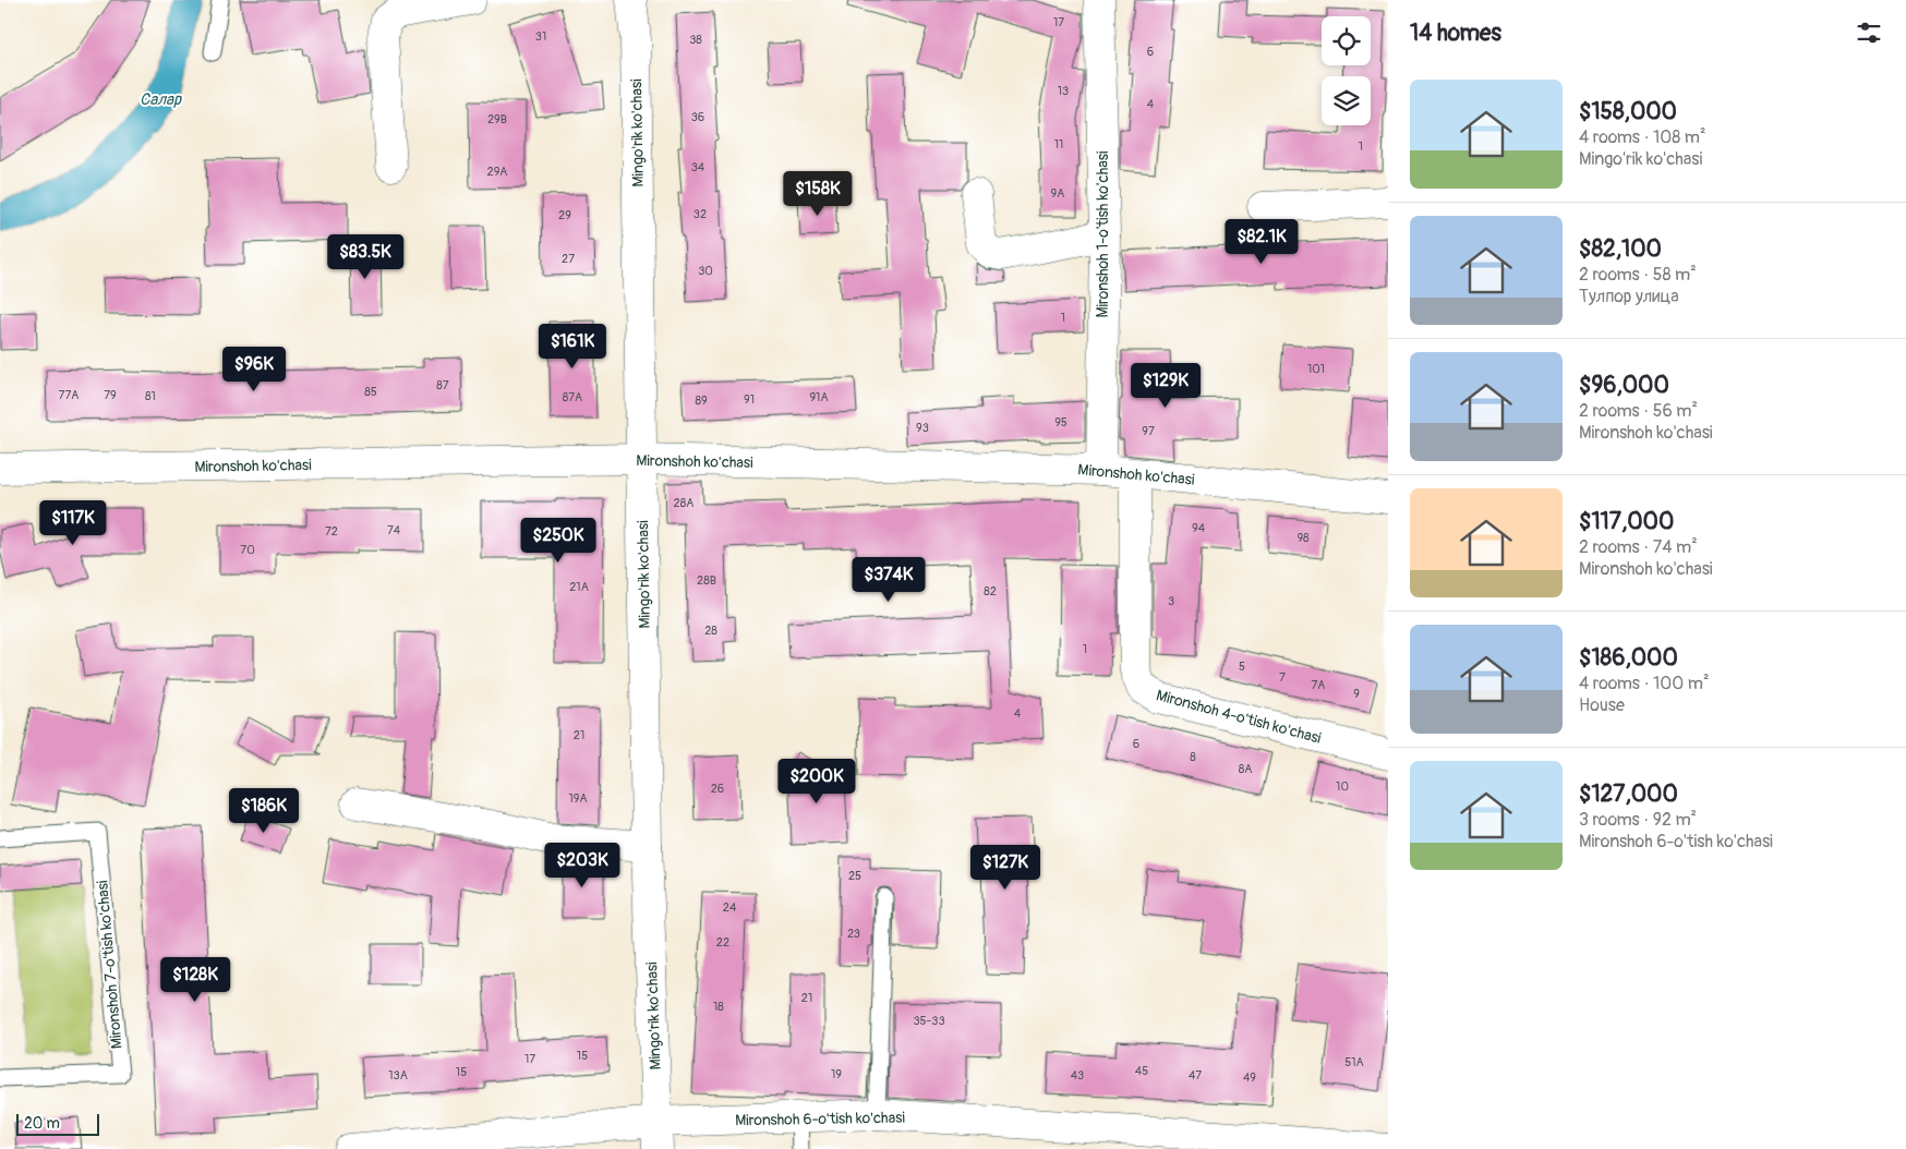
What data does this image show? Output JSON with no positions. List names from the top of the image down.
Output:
{
  "streets": {
    "street": [
      "Mingo'rik ko'chasi",
      "Mironshoh 1-o'tish ko'chasi",
      "Mironshoh ko'chasi",
      "Mironshoh 4-o'tish ko'chasi",
      "Mironshoh 6-o'tish ko'chasi"
    ],
    "lane": ["Mironshoh 7-o'tish ko'chasi"]
  },
  "crossings": [
    ["Mingo'rik ko'chasi", "Mironshoh ko'chasi"],
    ["Mingo'rik ko'chasi", "Mironshoh 6-o'tish ko'chasi"],
    ["Mironshoh 1-o'tish ko'chasi", "Mironshoh ko'chasi"],
    ["Mironshoh ko'chasi", "Mironshoh 4-o'tish ko'chasi"]
  ],
  "water": ["Салар"],
  "house_numbers": [
    "17",
    "31",
    "38",
    "6",
    "13",
    "4",
    "36",
    "29B",
    "11",
    "1",
    "34",
    "29A",
    "9A",
    "32",
    "29",
    "27",
    "30",
    "1",
    "101",
    "87",
    "85",
    "77A",
    "79",
    "81",
    "87A",
    "91A",
    "91",
    "89",
    "95",
    "93",
    "97",
    "28A",
    "94",
    "74",
    "72",
    "98",
    "70",
    "28B",
    "21A",
    "82",
    "3",
    "28",
    "1",
    "5",
    "7",
    "7A",
    "9",
    "4",
    "21",
    "6",
    "8",
    "8A",
    "10",
    "26",
    "19A",
    "25",
    "24",
    "23",
    "22",
    "21",
    "18",
    "35-33",
    "15",
    "17",
    "51A",
    "45",
    "15",
    "19",
    "13A",
    "43",
    "47",
    "49"
  ],
  "scale_bar": "20 m",
  "page": {
    "heading": "14 homes",
    "list": [
      {
        "name": "$158,000",
        "note": "4 rooms · 108 m² · Mingo'rik ko'chasi"
      },
      {
        "name": "$82,100",
        "note": "2 rooms · 58 m² · Тулпор улица"
      },
      {
        "name": "$96,000",
        "note": "2 rooms · 56 m² · Mironshoh ko'chasi"
      },
      {
        "name": "$117,000",
        "note": "2 rooms · 74 m² · Mironshoh ko'chasi"
      },
      {
        "name": "$186,000",
        "note": "4 rooms · 100 m² · House"
      },
      {
        "name": "$127,000",
        "note": "3 rooms · 92 m² · Mironshoh 6-o'tish ko'chasi"
      }
    ],
    "price": [
      "$158K",
      "$82.1K",
      "$83.5K",
      "$161K",
      "$96K",
      "$129K",
      "$117K",
      "$250K",
      "$374K",
      "$200K",
      "$186K",
      "$203K",
      "$127K",
      "$128K"
    ],
    "scale": "20 m"
  }
}
